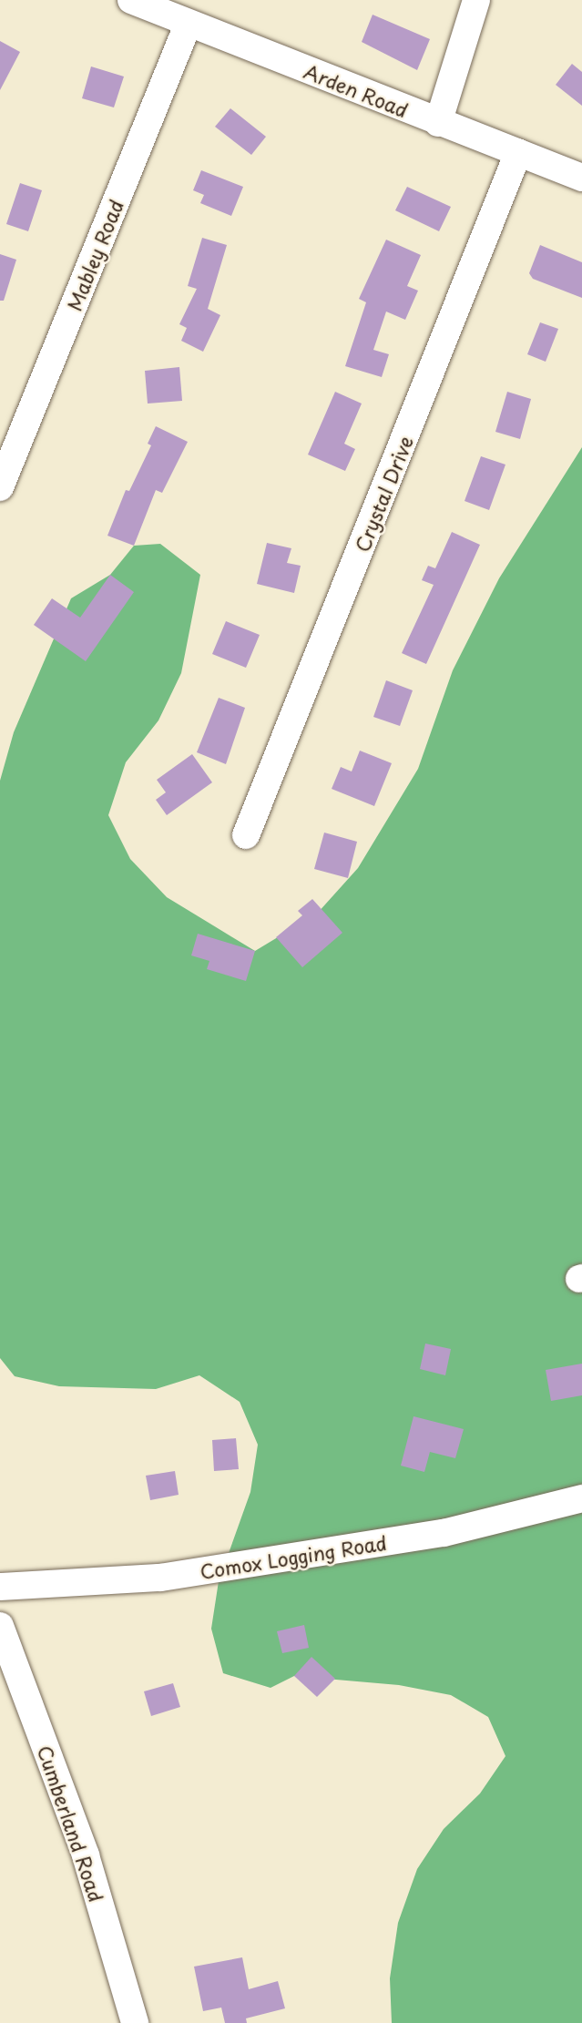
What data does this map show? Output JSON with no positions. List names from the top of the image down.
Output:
{
  "streets": {
    "street": [
      "Arden Road",
      "Mabley Road",
      "Crystal Drive",
      "Comox Logging Road",
      "Cumberland Road"
    ]
  },
  "crossings": [
    ["Arden Road", "Mabley Road"],
    ["Arden Road", "Crystal Drive"]
  ]
}
